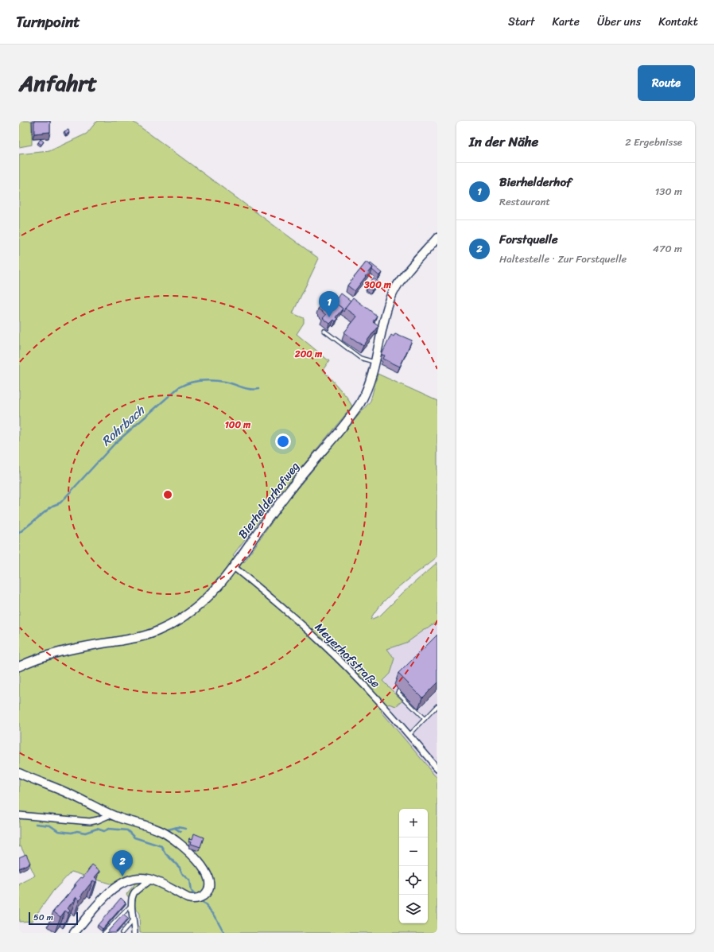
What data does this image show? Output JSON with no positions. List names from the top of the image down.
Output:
{
  "streets": {
    "street": ["Bierhelderhofweg", "Meyerhofstraße"]
  },
  "crossings": [
    ["Bierhelderhofweg", "Meyerhofstraße"]
  ],
  "water": ["Rohrbach"],
  "scale_bar": "50 m",
  "page": {
    "header": "Turnpoint",
    "nav": [
      "Start",
      "Karte",
      "Über uns",
      "Kontakt"
    ],
    "title": "Anfahrt",
    "buttons": "Route",
    "heading": ["In der Nähe", "2 Ergebnisse"],
    "list": [
      {
        "mark": "1",
        "name": "Bierhelderhof",
        "note": "Restaurant",
        "value": "130 m"
      },
      {
        "mark": "2",
        "name": "Forstquelle",
        "note": "Haltestelle · Zur Forstquelle",
        "value": "470 m"
      }
    ],
    "pins": ["1", "2"],
    "map_buttons": ["+", "−"],
    "scale": "50 m"
  },
  "rings": ["300 m", "200 m", "100 m"]
}
